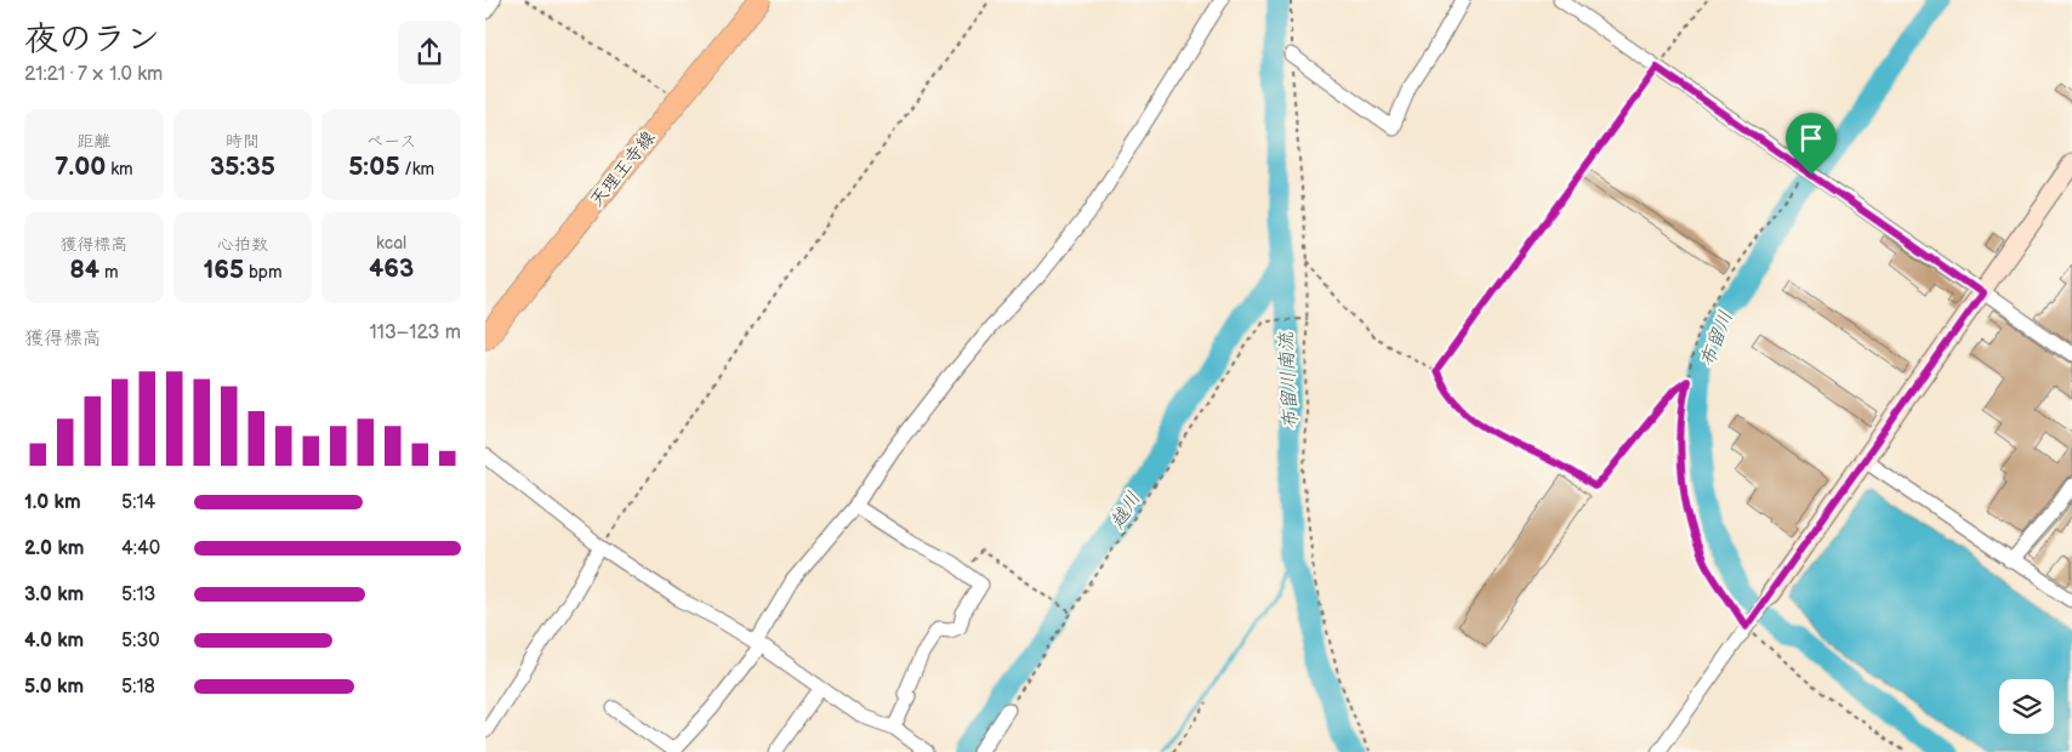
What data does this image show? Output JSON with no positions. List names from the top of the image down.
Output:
{
  "streets": {
    "main road": ["天理王寺線"]
  },
  "water": ["布留川", "布留川南流", "越川"],
  "page": {
    "heading": ["夜のラン", "21:21 · 7 × 1.0 km"],
    "stats": [
      ["距離", "7.00 km"],
      ["時間", "35:35"],
      ["ペース", "5:05 /km"],
      ["獲得標高", "84 m"],
      ["心拍数", "165 bpm"],
      ["kcal", "463"]
    ],
    "chart": ["獲得標高", "113–123 m"],
    "list": [
      {
        "name": "1.0 km",
        "note": "5:14"
      },
      {
        "name": "2.0 km",
        "note": "4:40"
      },
      {
        "name": "3.0 km",
        "note": "5:13"
      },
      {
        "name": "4.0 km",
        "note": "5:30"
      },
      {
        "name": "5.0 km",
        "note": "5:18"
      }
    ]
  }
}
